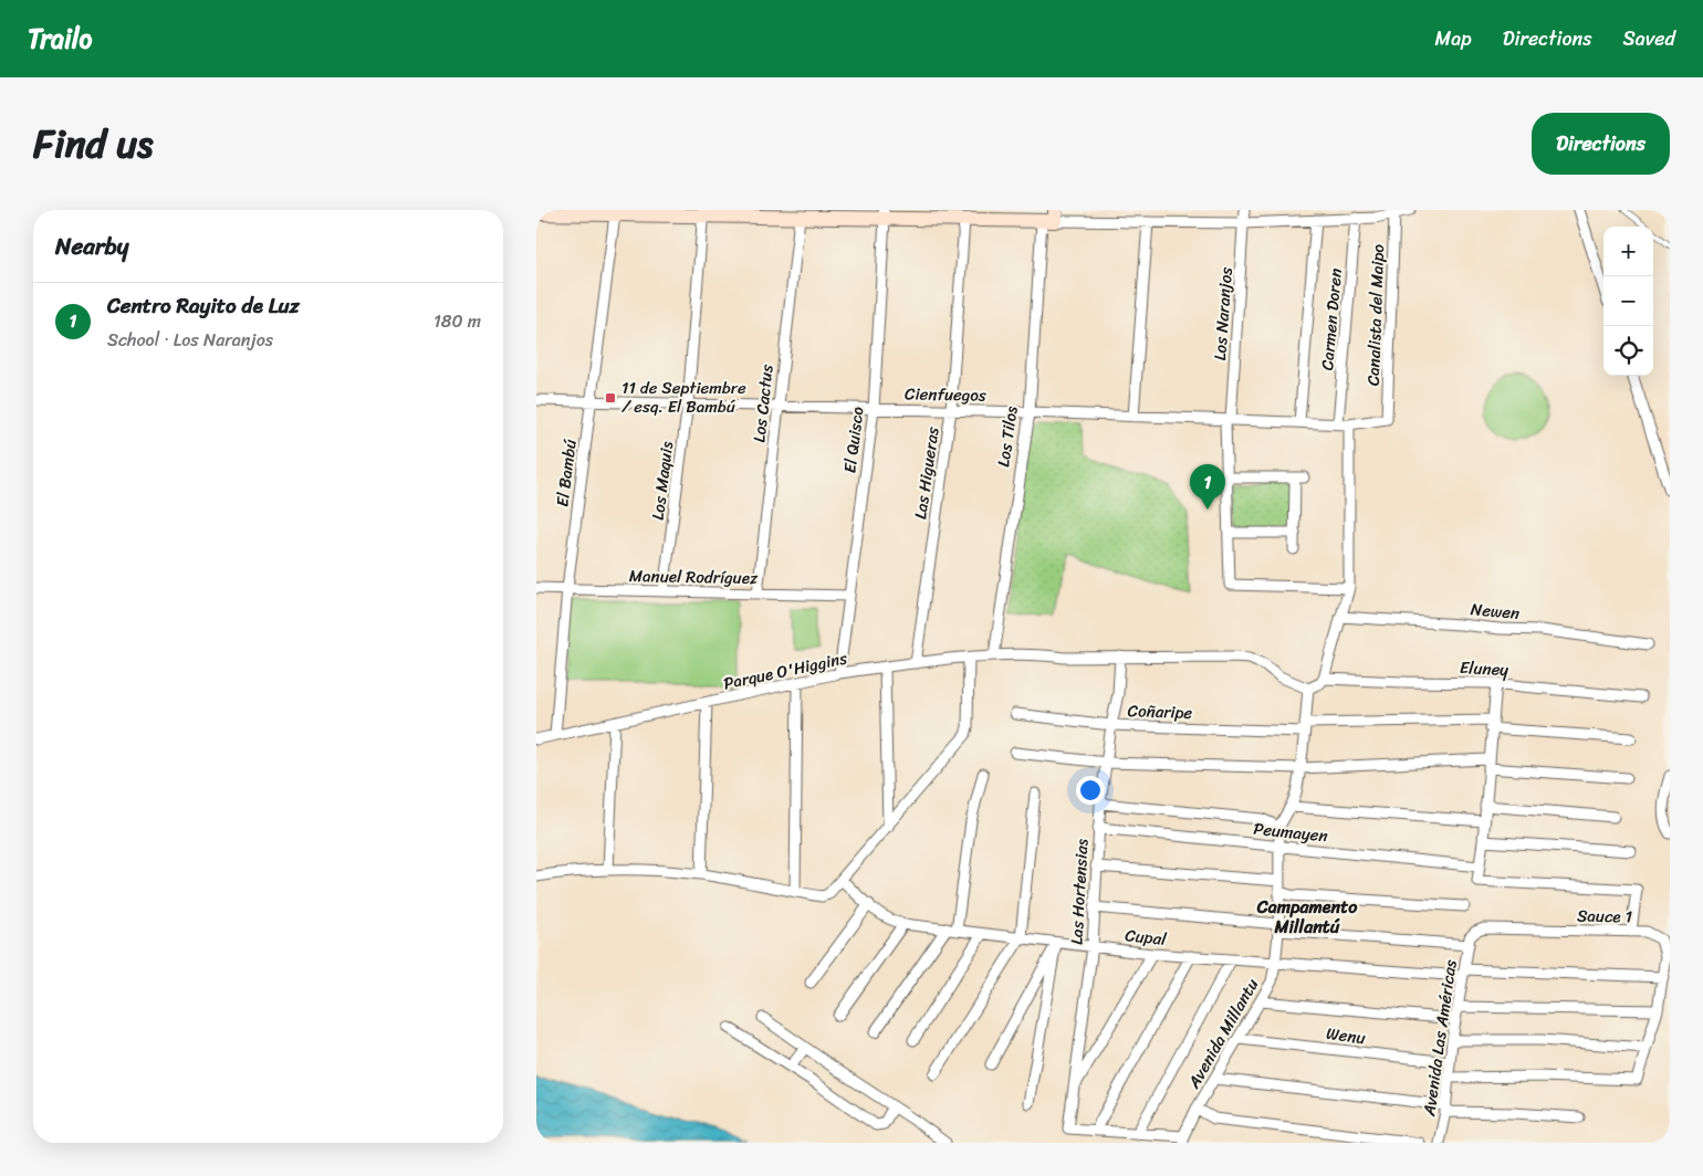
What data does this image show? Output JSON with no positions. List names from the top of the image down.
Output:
{
  "streets": {
    "street": [
      "Los Naranjos",
      "Canalista del Maipo",
      "Carmen Doren",
      "Cienfuegos",
      "Los Cactus",
      "Los Tilos",
      "El Quisco",
      "El Bambú",
      "Las Higueras",
      "Los Maquis",
      "Manuel Rodríguez",
      "Newen",
      "Eluney",
      "Parque O'Higgins",
      "Coñaripe",
      "Peumayen",
      "Las Hortensias",
      "Sauce 1",
      "Cupal",
      "Avenida Millantu",
      "Wenu",
      "Avenida Las Américas"
    ]
  },
  "crossings": [
    ["Los Naranjos", "Carmen Doren"],
    ["Los Naranjos", "Cienfuegos"],
    ["Canalista del Maipo", "Cienfuegos"],
    ["Carmen Doren", "Cienfuegos"],
    ["Cienfuegos", "Los Cactus"],
    ["Cienfuegos", "Los Tilos"],
    ["Cienfuegos", "El Quisco"],
    ["Cienfuegos", "El Bambú"],
    ["Cienfuegos", "Las Higueras"],
    ["Cienfuegos", "Los Maquis"],
    ["Los Cactus", "Manuel Rodríguez"],
    ["Los Tilos", "Parque O'Higgins"],
    ["El Quisco", "Manuel Rodríguez"],
    ["El Quisco", "Parque O'Higgins"],
    ["El Bambú", "Manuel Rodríguez"],
    ["El Bambú", "Parque O'Higgins"],
    ["Las Higueras", "Parque O'Higgins"],
    ["Los Maquis", "Manuel Rodríguez"],
    ["Parque O'Higgins", "Las Hortensias"],
    ["Coñaripe", "Las Hortensias"],
    ["Peumayen", "Las Hortensias"],
    ["Peumayen", "Avenida Millantu"],
    ["Las Hortensias", "Cupal"],
    ["Sauce 1", "Cupal"],
    ["Sauce 1", "Avenida Las Américas"],
    ["Cupal", "Avenida Millantu"],
    ["Cupal", "Avenida Las Américas"],
    ["Avenida Millantu", "Wenu"],
    ["Wenu", "Avenida Las Américas"]
  ],
  "districts": ["Campamento Millantú"],
  "places": {
    "transit": ["11 de Septiembre / esq. El Bambú"]
  },
  "page": {
    "header": "Trailo",
    "nav": ["Map", "Directions", "Saved"],
    "title": "Find us",
    "buttons": "Directions",
    "heading": "Nearby",
    "map_buttons": ["+", "−"],
    "list": [
      {
        "mark": "1",
        "name": "Centro Rayito de Luz",
        "note": "School · Los Naranjos",
        "value": "180 m"
      }
    ],
    "pins": "1"
  }
}
